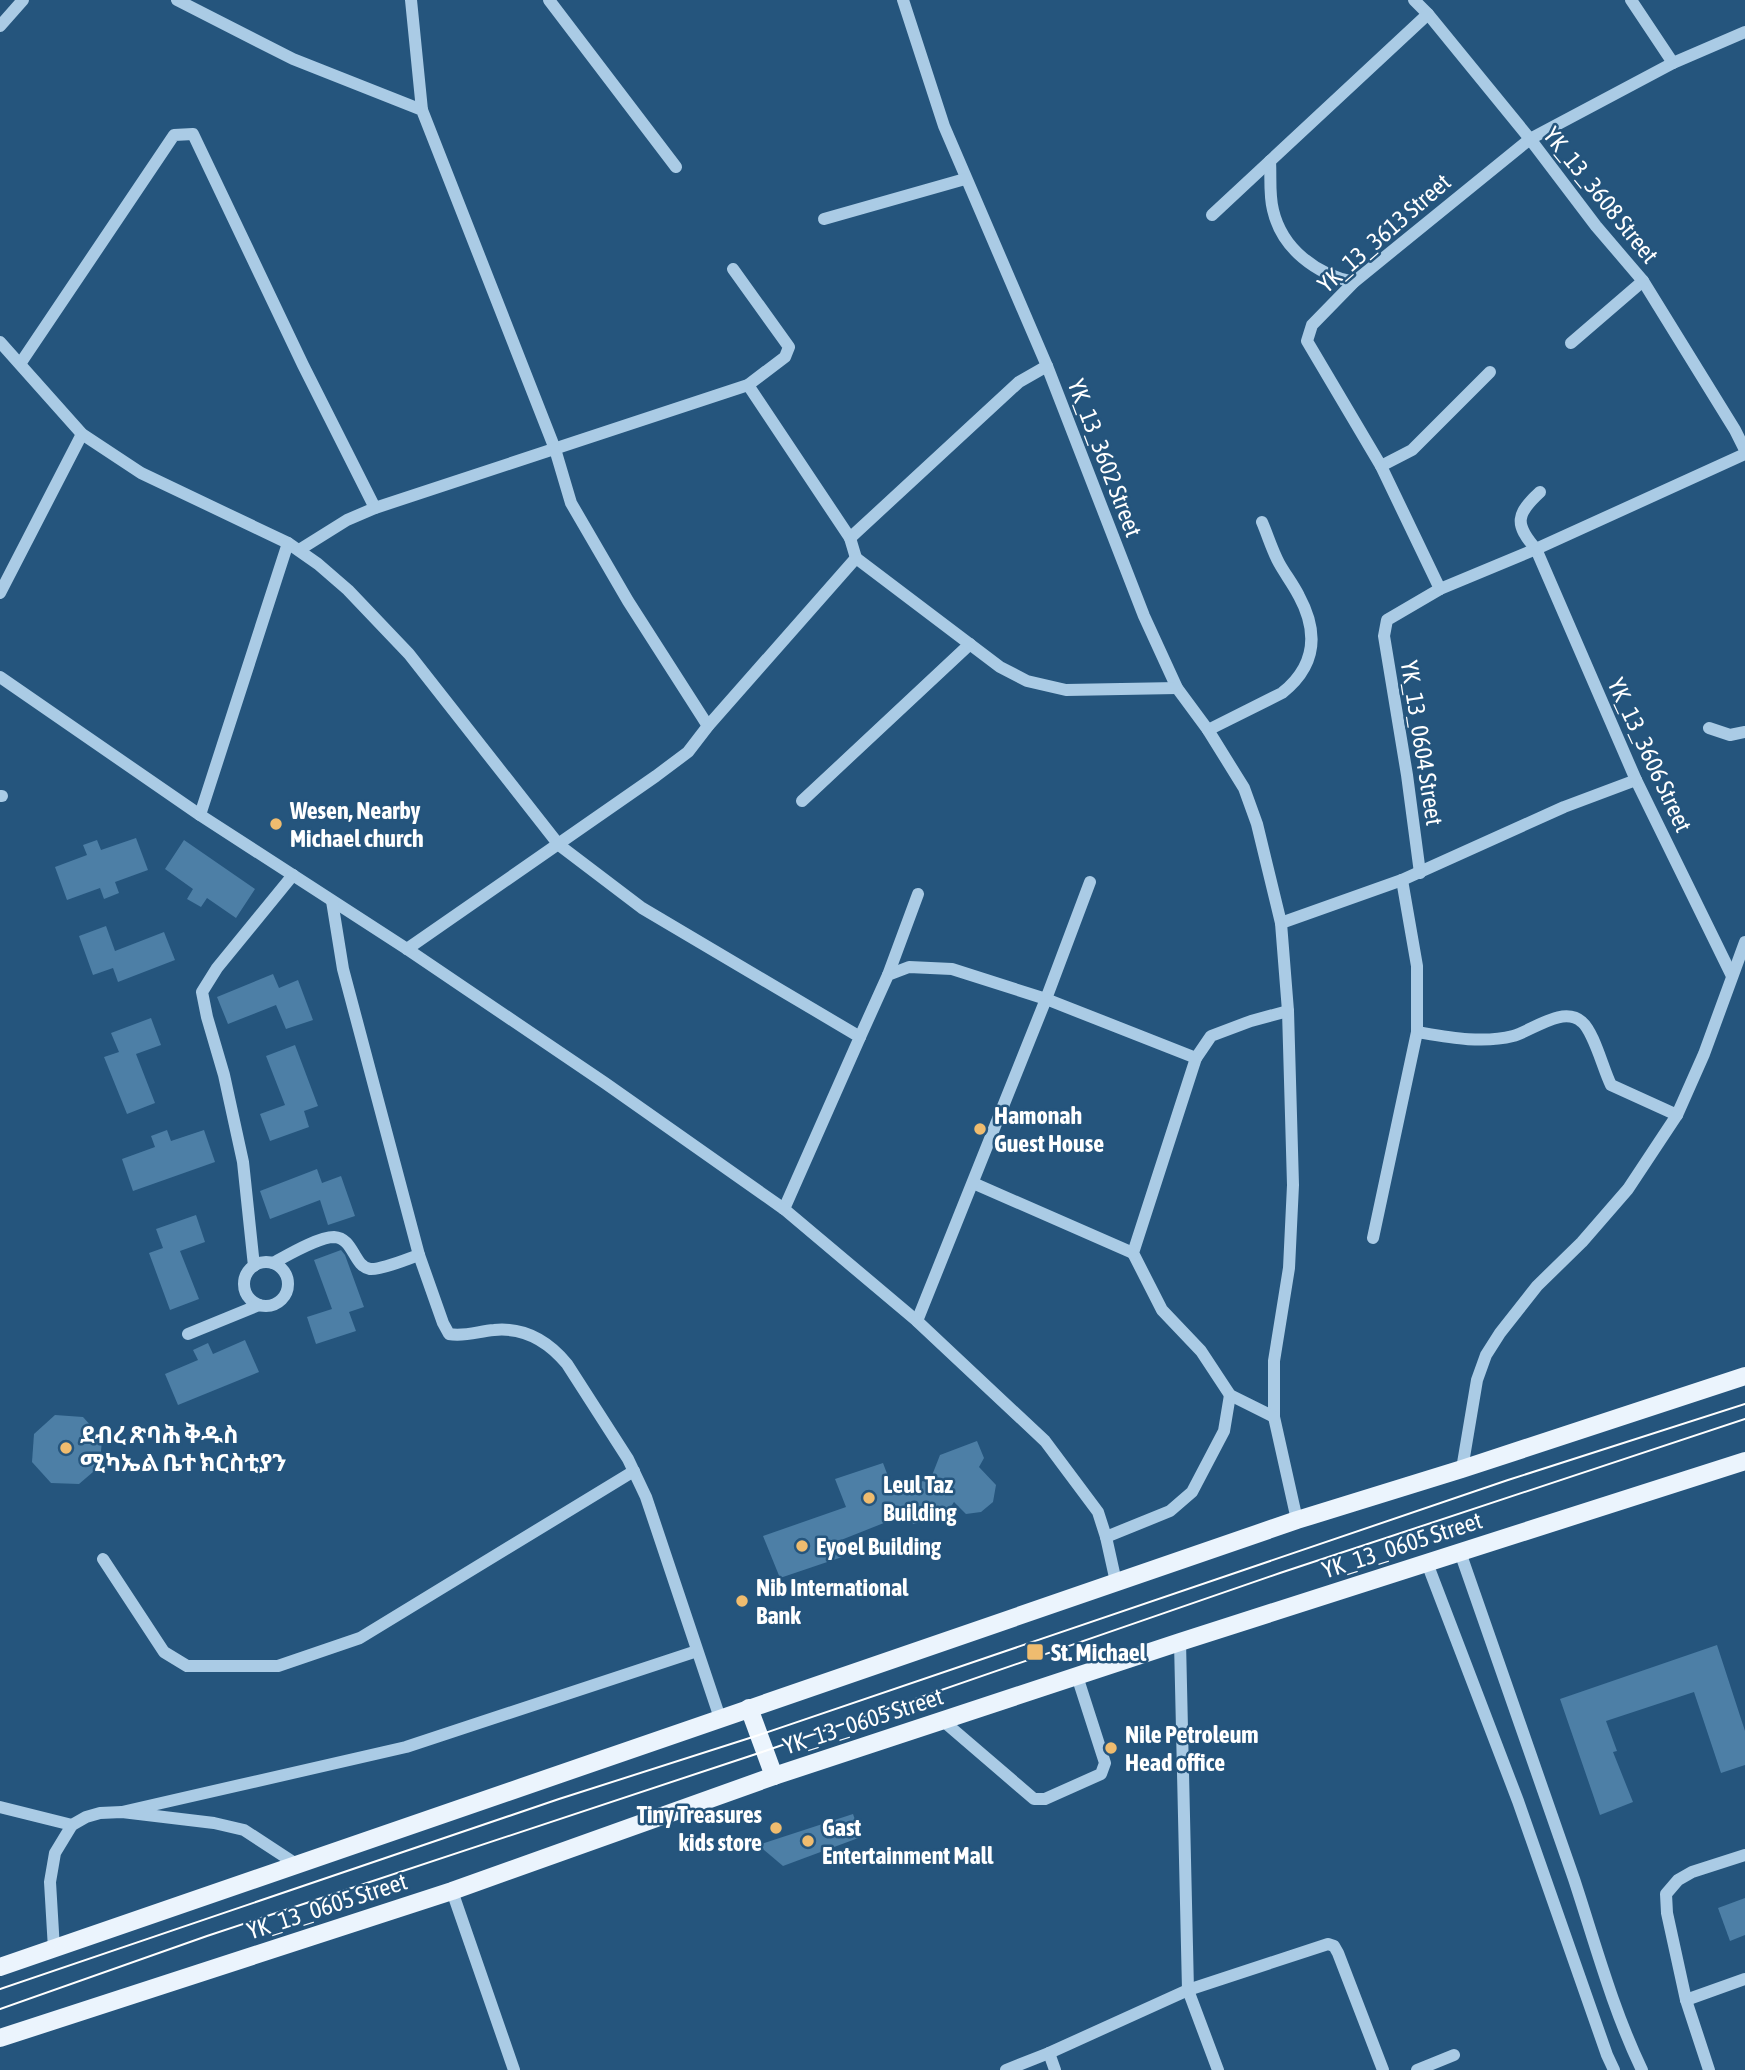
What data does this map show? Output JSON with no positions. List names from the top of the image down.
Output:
{
  "streets": {
    "main road": ["YK_13_0605 Street"],
    "street": [
      "YK_13_3608 Street",
      "YK_13_3613 Street",
      "YK_13_3602 Street",
      "YK_13_0604 Street",
      "YK_13_3606 Street"
    ]
  },
  "crossings": [
    ["YK_13_3608 Street", "YK_13_3613 Street"],
    ["YK_13_3613 Street", "YK_13_0604 Street"],
    ["YK_13_3602 Street", "YK_13_0605 Street"]
  ],
  "places": {
    "other": [
      "Wesen, Nearby Michael church",
      "Hamonah Guest House",
      "ደብረ ጽባሕ ቅዱስ ሚካኤል ቤተ ክርስቲያን",
      "Leul Taz Building",
      "Eyoel Building",
      "Nib International Bank",
      "Nile Petroleum Head office",
      "Tiny Treasures kids store",
      "Gast Entertainment Mall"
    ],
    "transit": ["St. Michael"]
  }
}
